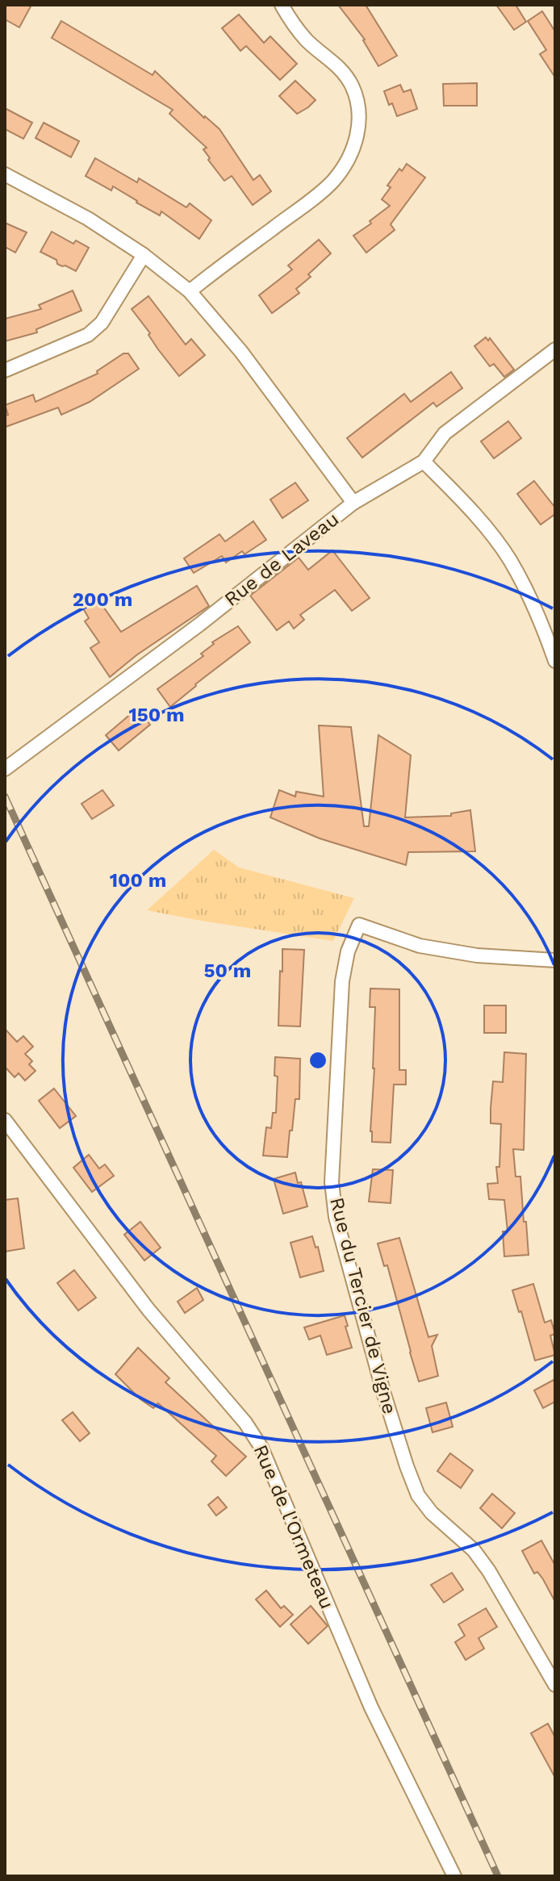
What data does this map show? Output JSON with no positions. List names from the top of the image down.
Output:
{
  "streets": {
    "street": ["Rue de Laveau", "Rue du Tercier de Vigne", "Rue de l'Ormeteau"]
  },
  "rings": [
    "200 m",
    "150 m",
    "100 m",
    "50 m"
  ]
}
